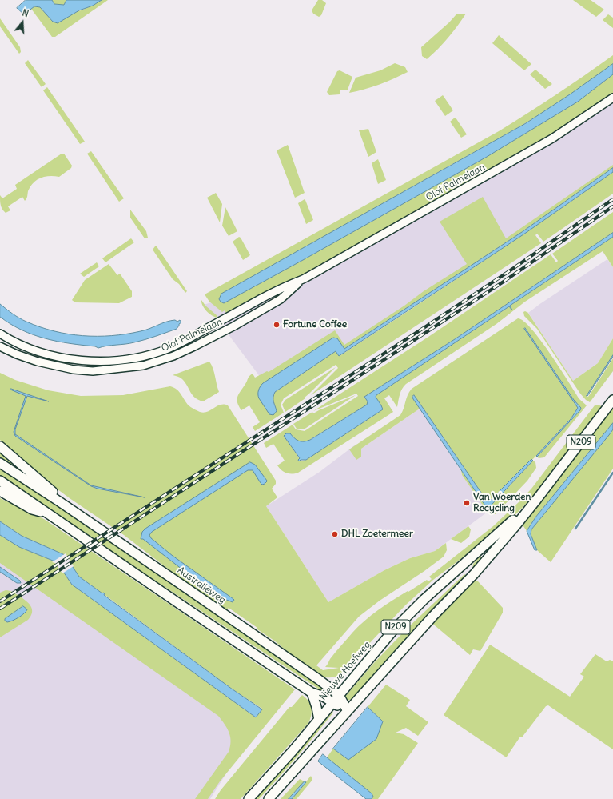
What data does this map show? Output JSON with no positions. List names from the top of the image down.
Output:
{
  "streets": {
    "main road": ["N209", "Australiëweg", "Nieuwe Hoefweg"],
    "street": ["Olof Palmelaan"]
  },
  "crossings": [
    ["Australiëweg", "Nieuwe Hoefweg"]
  ],
  "places": ["Fortune Coffee", "Van Woerden Recycling", "DHL Zoetermeer"],
  "north": "top"
}
